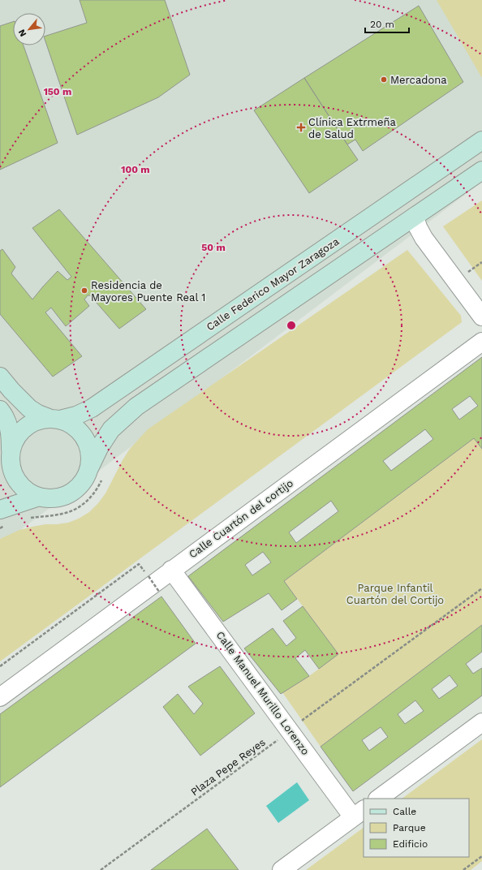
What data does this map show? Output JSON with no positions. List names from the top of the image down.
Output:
{
  "streets": {
    "main road": ["Calle Federico Mayor Zaragoza"],
    "street": ["Calle Cuartón del cortijo", "Calle Manuel Murillo Lorenzo"],
    "path": ["Plaza Pepe Reyes"]
  },
  "crossings": [
    ["Calle Cuartón del cortijo", "Calle Manuel Murillo Lorenzo"]
  ],
  "parks": ["Parque Infantil Cuartón del Cortijo"],
  "places": {
    "other": ["Mercadona", "Residencia de Mayores Puente Real 1"],
    "health": ["Clínica Extrmeña de Salud"]
  },
  "legend": ["Calle", "Parque", "Edificio"],
  "scale_bar": "20 m",
  "north": "bottom left",
  "rings": ["150 m", "100 m", "50 m"]
}
